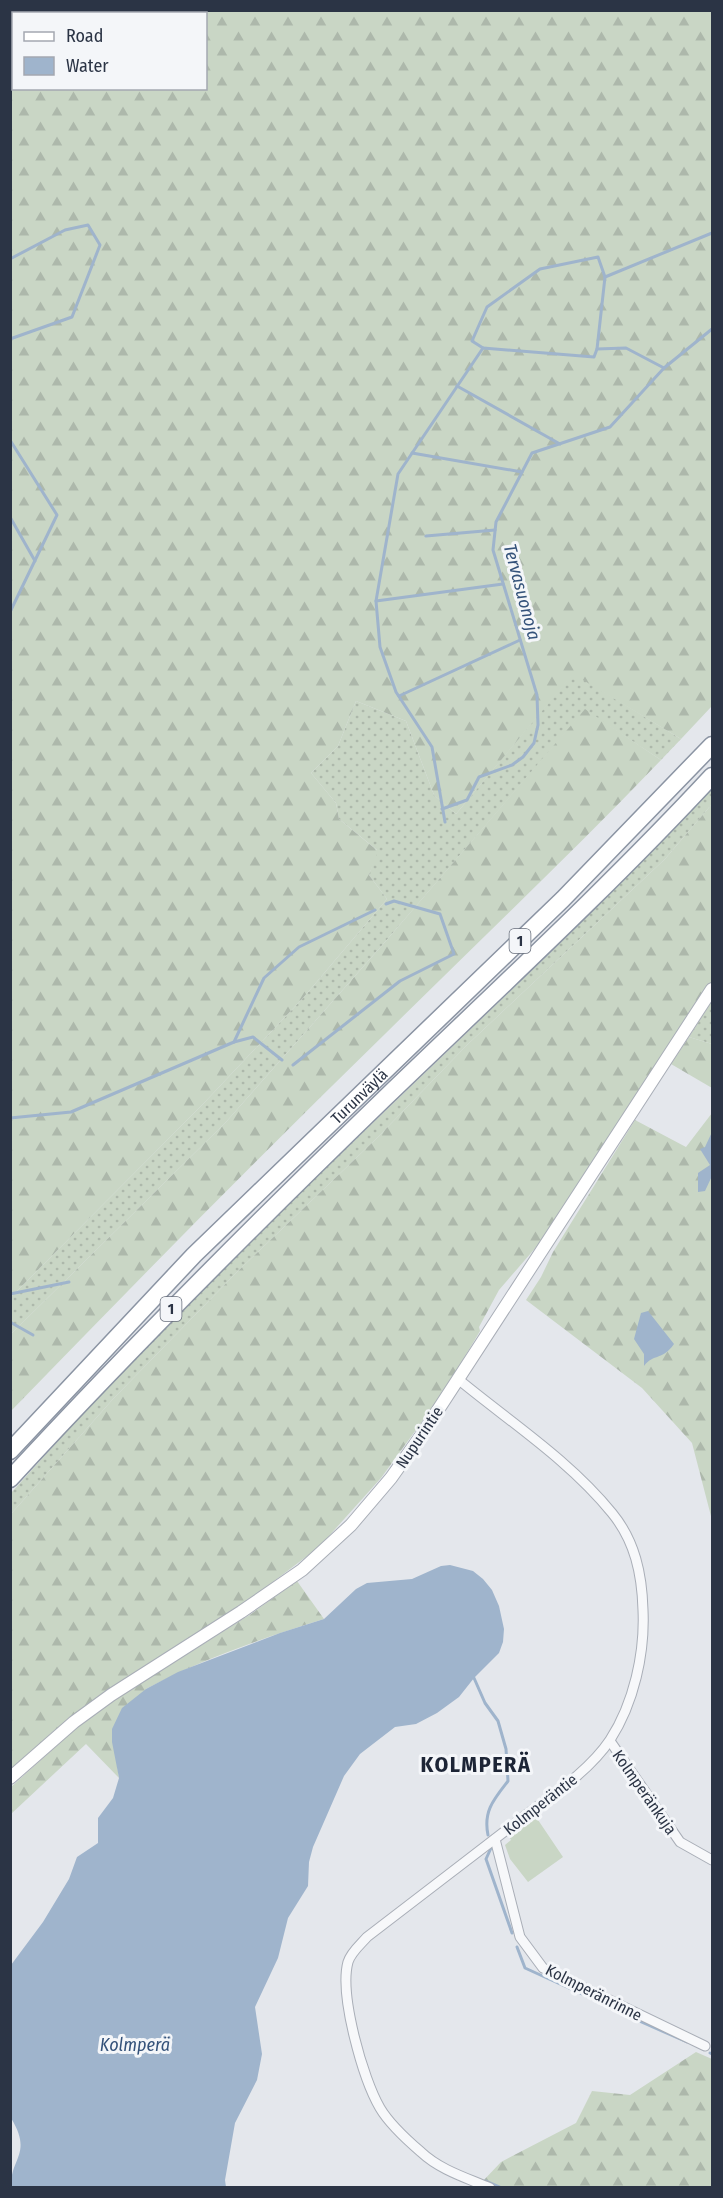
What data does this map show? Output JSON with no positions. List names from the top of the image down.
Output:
{
  "streets": {
    "highway": ["1", "Turunväylä"],
    "main road": ["Nupurintie"],
    "street": ["Kolmperänkuja", "Kolmperäntie", "Kolmperänrinne"]
  },
  "crossings": [
    ["Nupurintie", "Kolmperäntie"],
    ["Kolmperänkuja", "Kolmperäntie"],
    ["Kolmperäntie", "Kolmperänrinne"]
  ],
  "districts": ["KOLMPERÄ"],
  "water": ["Tervasuonoja", "Kolmperä"],
  "legend": ["Road", "Water"]
}
